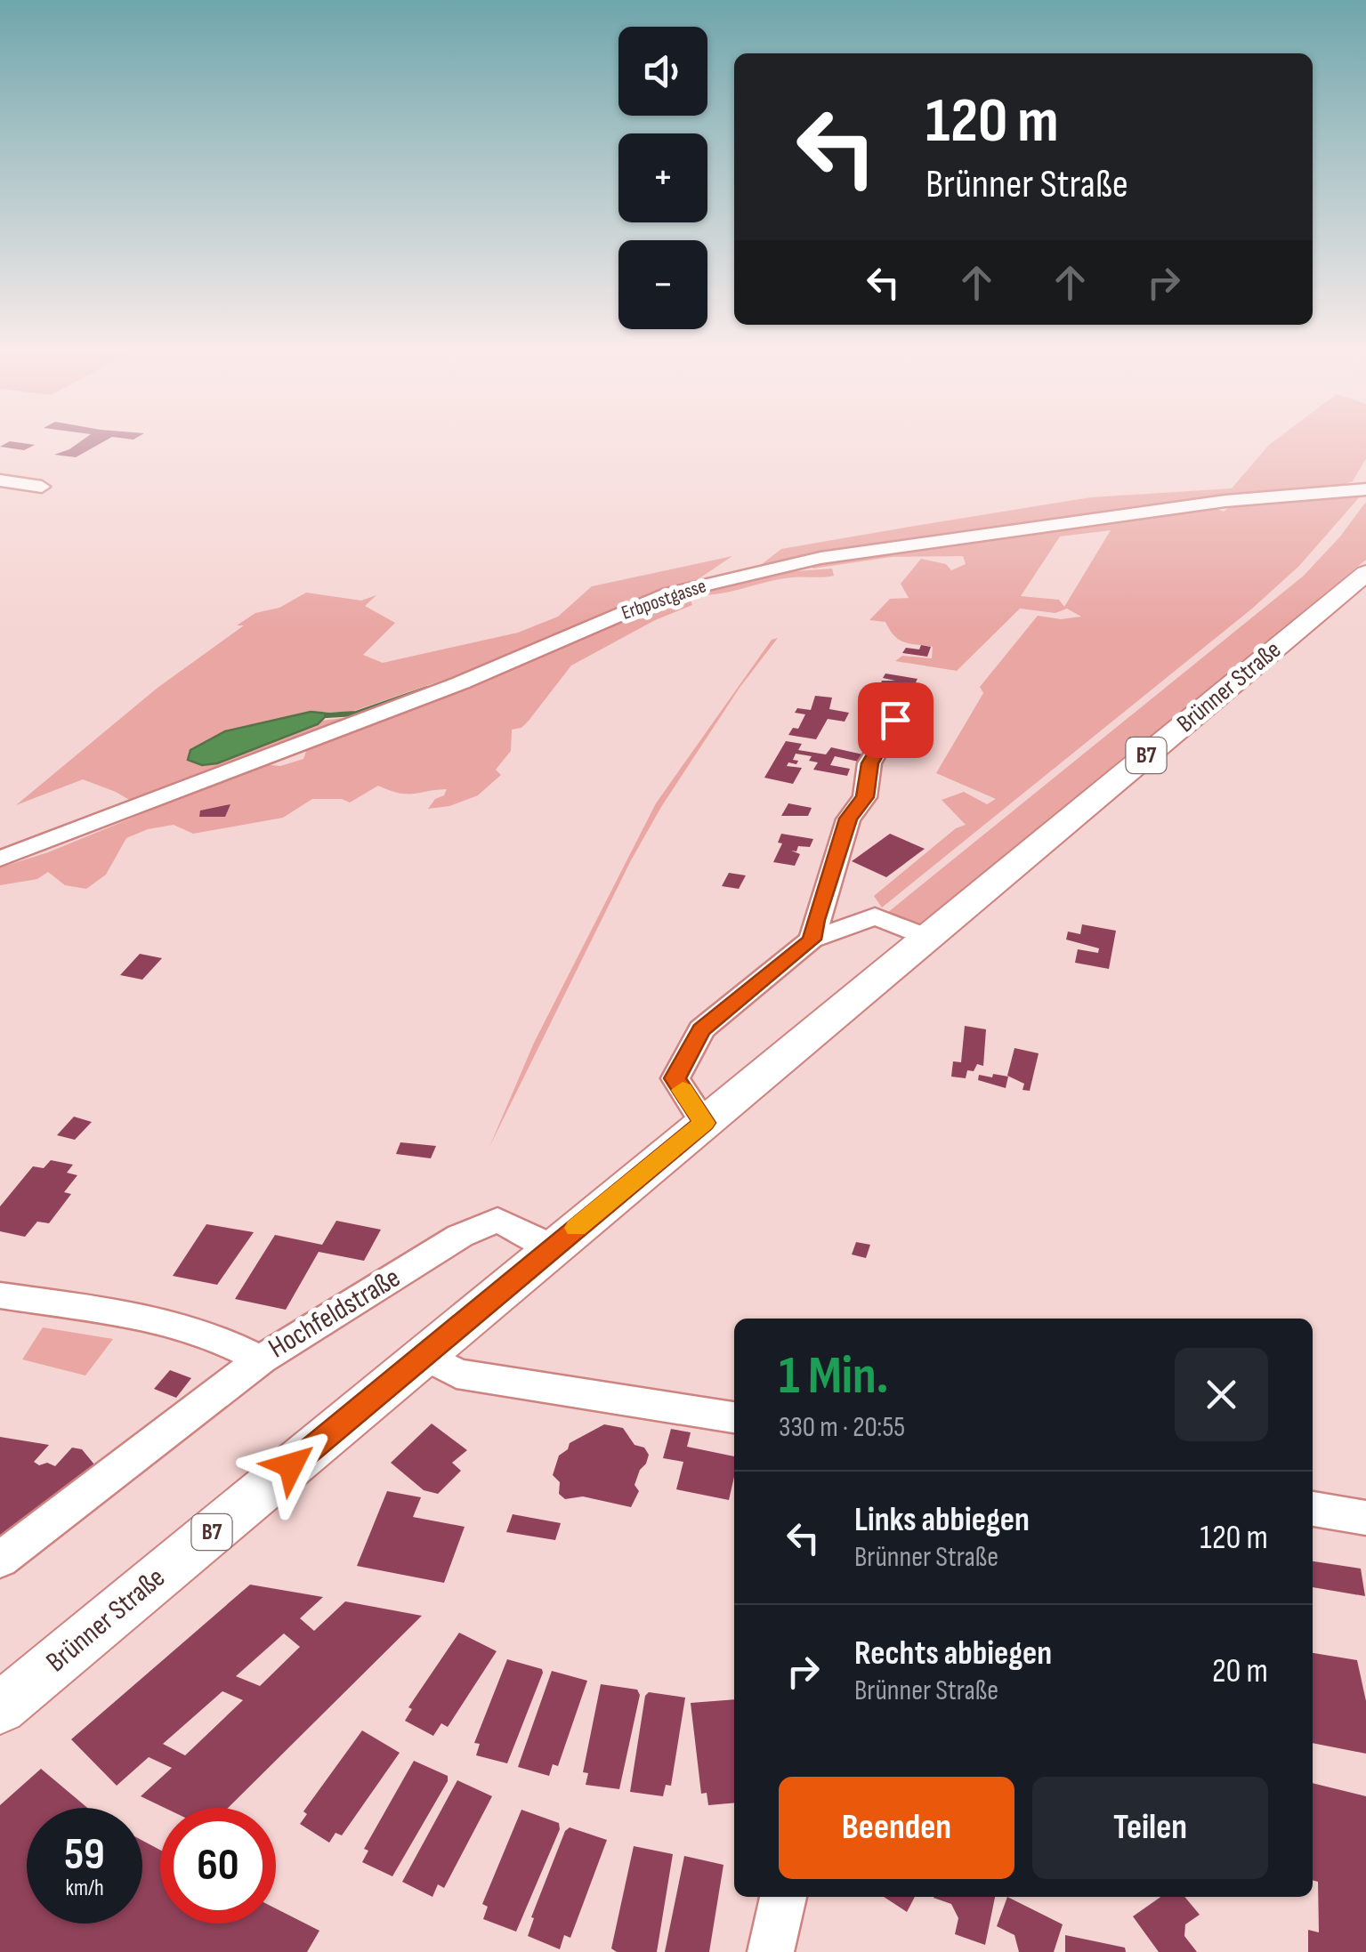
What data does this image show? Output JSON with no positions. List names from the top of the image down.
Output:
{
  "streets": {
    "main road": ["Brünner Straße", "B7"],
    "street": ["Erbpostgasse", "Hochfeldstraße"]
  },
  "crossings": [
    ["Brünner Straße", "Hochfeldstraße"]
  ],
  "page": {
    "map_buttons": ["+", "−"],
    "turn": ["120 m", "Brünner Straße"],
    "heading": ["1 Min.", "330 m · 20:55"],
    "list": [
      {
        "name": "Links abbiegen",
        "note": "Brünner Straße",
        "value": "120 m"
      },
      {
        "name": "Rechts abbiegen",
        "note": "Brünner Straße",
        "value": "20 m"
      }
    ],
    "buttons": ["Beenden", "Teilen"],
    "speed": "59 km/h",
    "limit": "60"
  }
}
